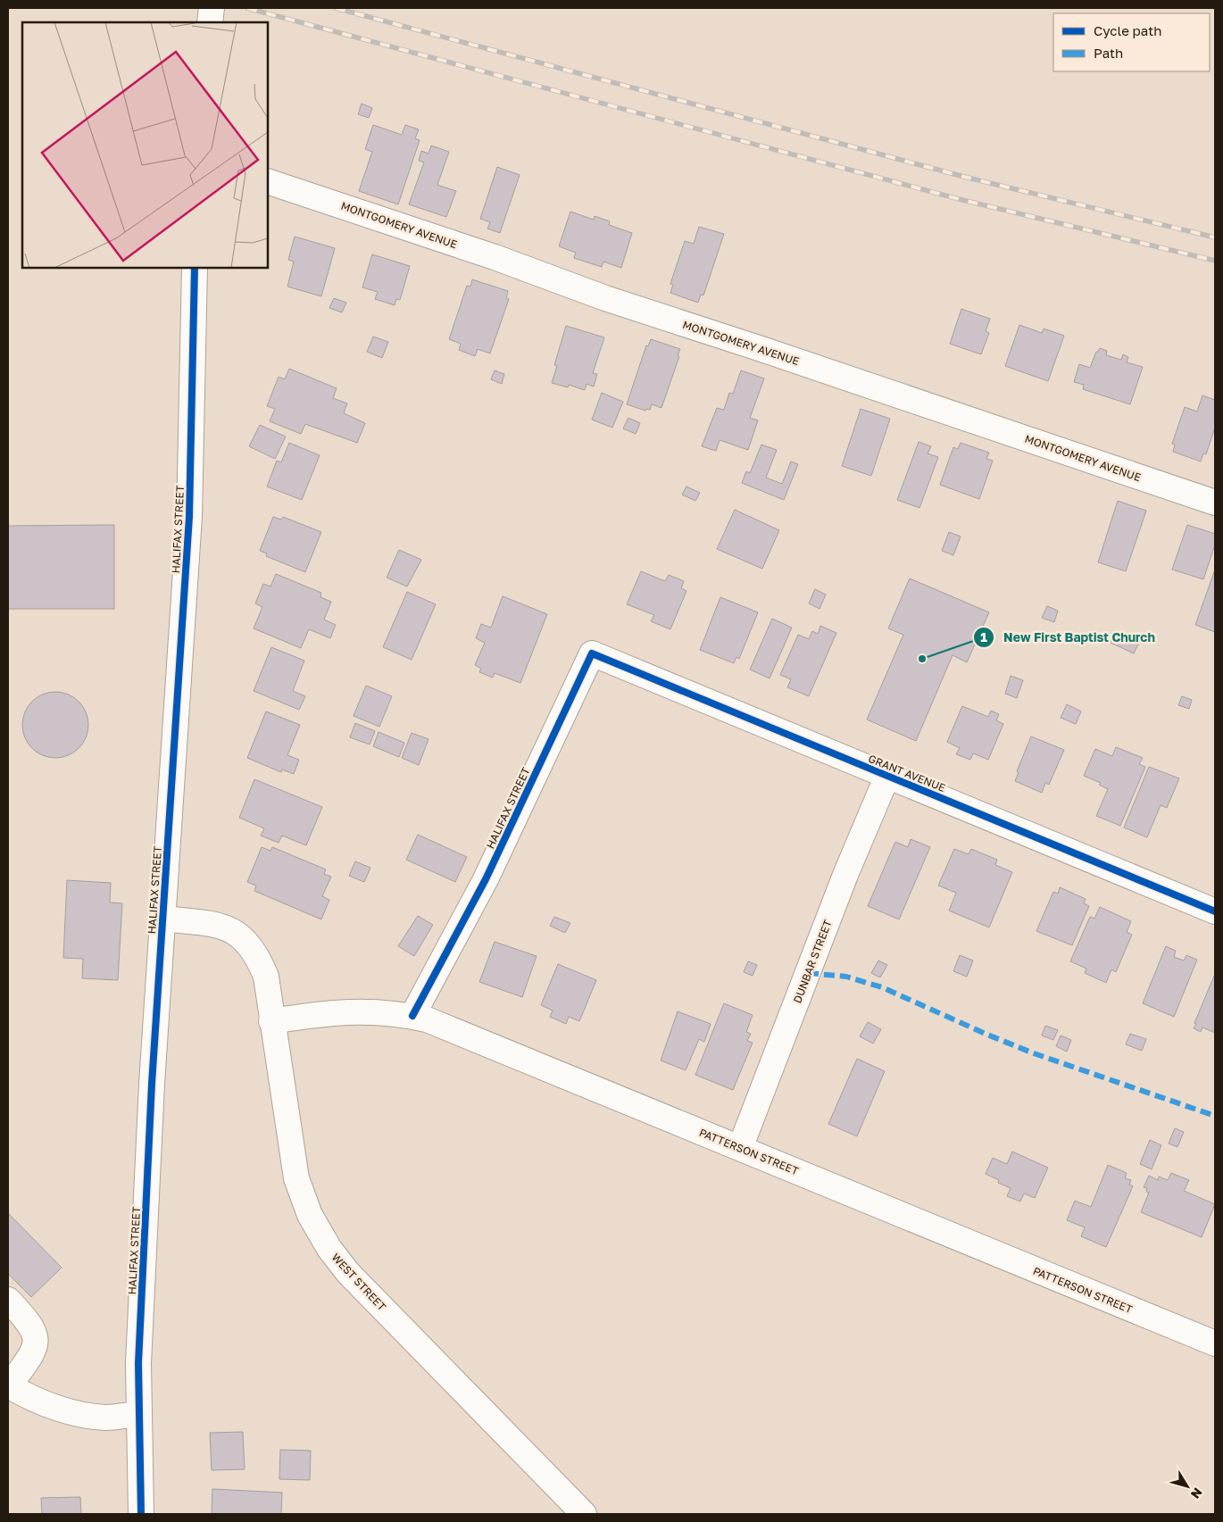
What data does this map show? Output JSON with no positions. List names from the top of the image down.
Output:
{
  "streets": {
    "street": [
      "MONTGOMERY AVENUE",
      "HALIFAX STREET",
      "GRANT AVENUE",
      "DUNBAR STREET",
      "PATTERSON STREET",
      "WEST STREET"
    ]
  },
  "crossings": [
    ["HALIFAX STREET", "GRANT AVENUE"],
    ["HALIFAX STREET", "PATTERSON STREET"],
    ["HALIFAX STREET", "WEST STREET"],
    ["GRANT AVENUE", "DUNBAR STREET"],
    ["DUNBAR STREET", "PATTERSON STREET"],
    ["PATTERSON STREET", "WEST STREET"]
  ],
  "places": ["New First Baptist Church"],
  "legend": ["Cycle path", "Path"],
  "north": "bottom right"
}
